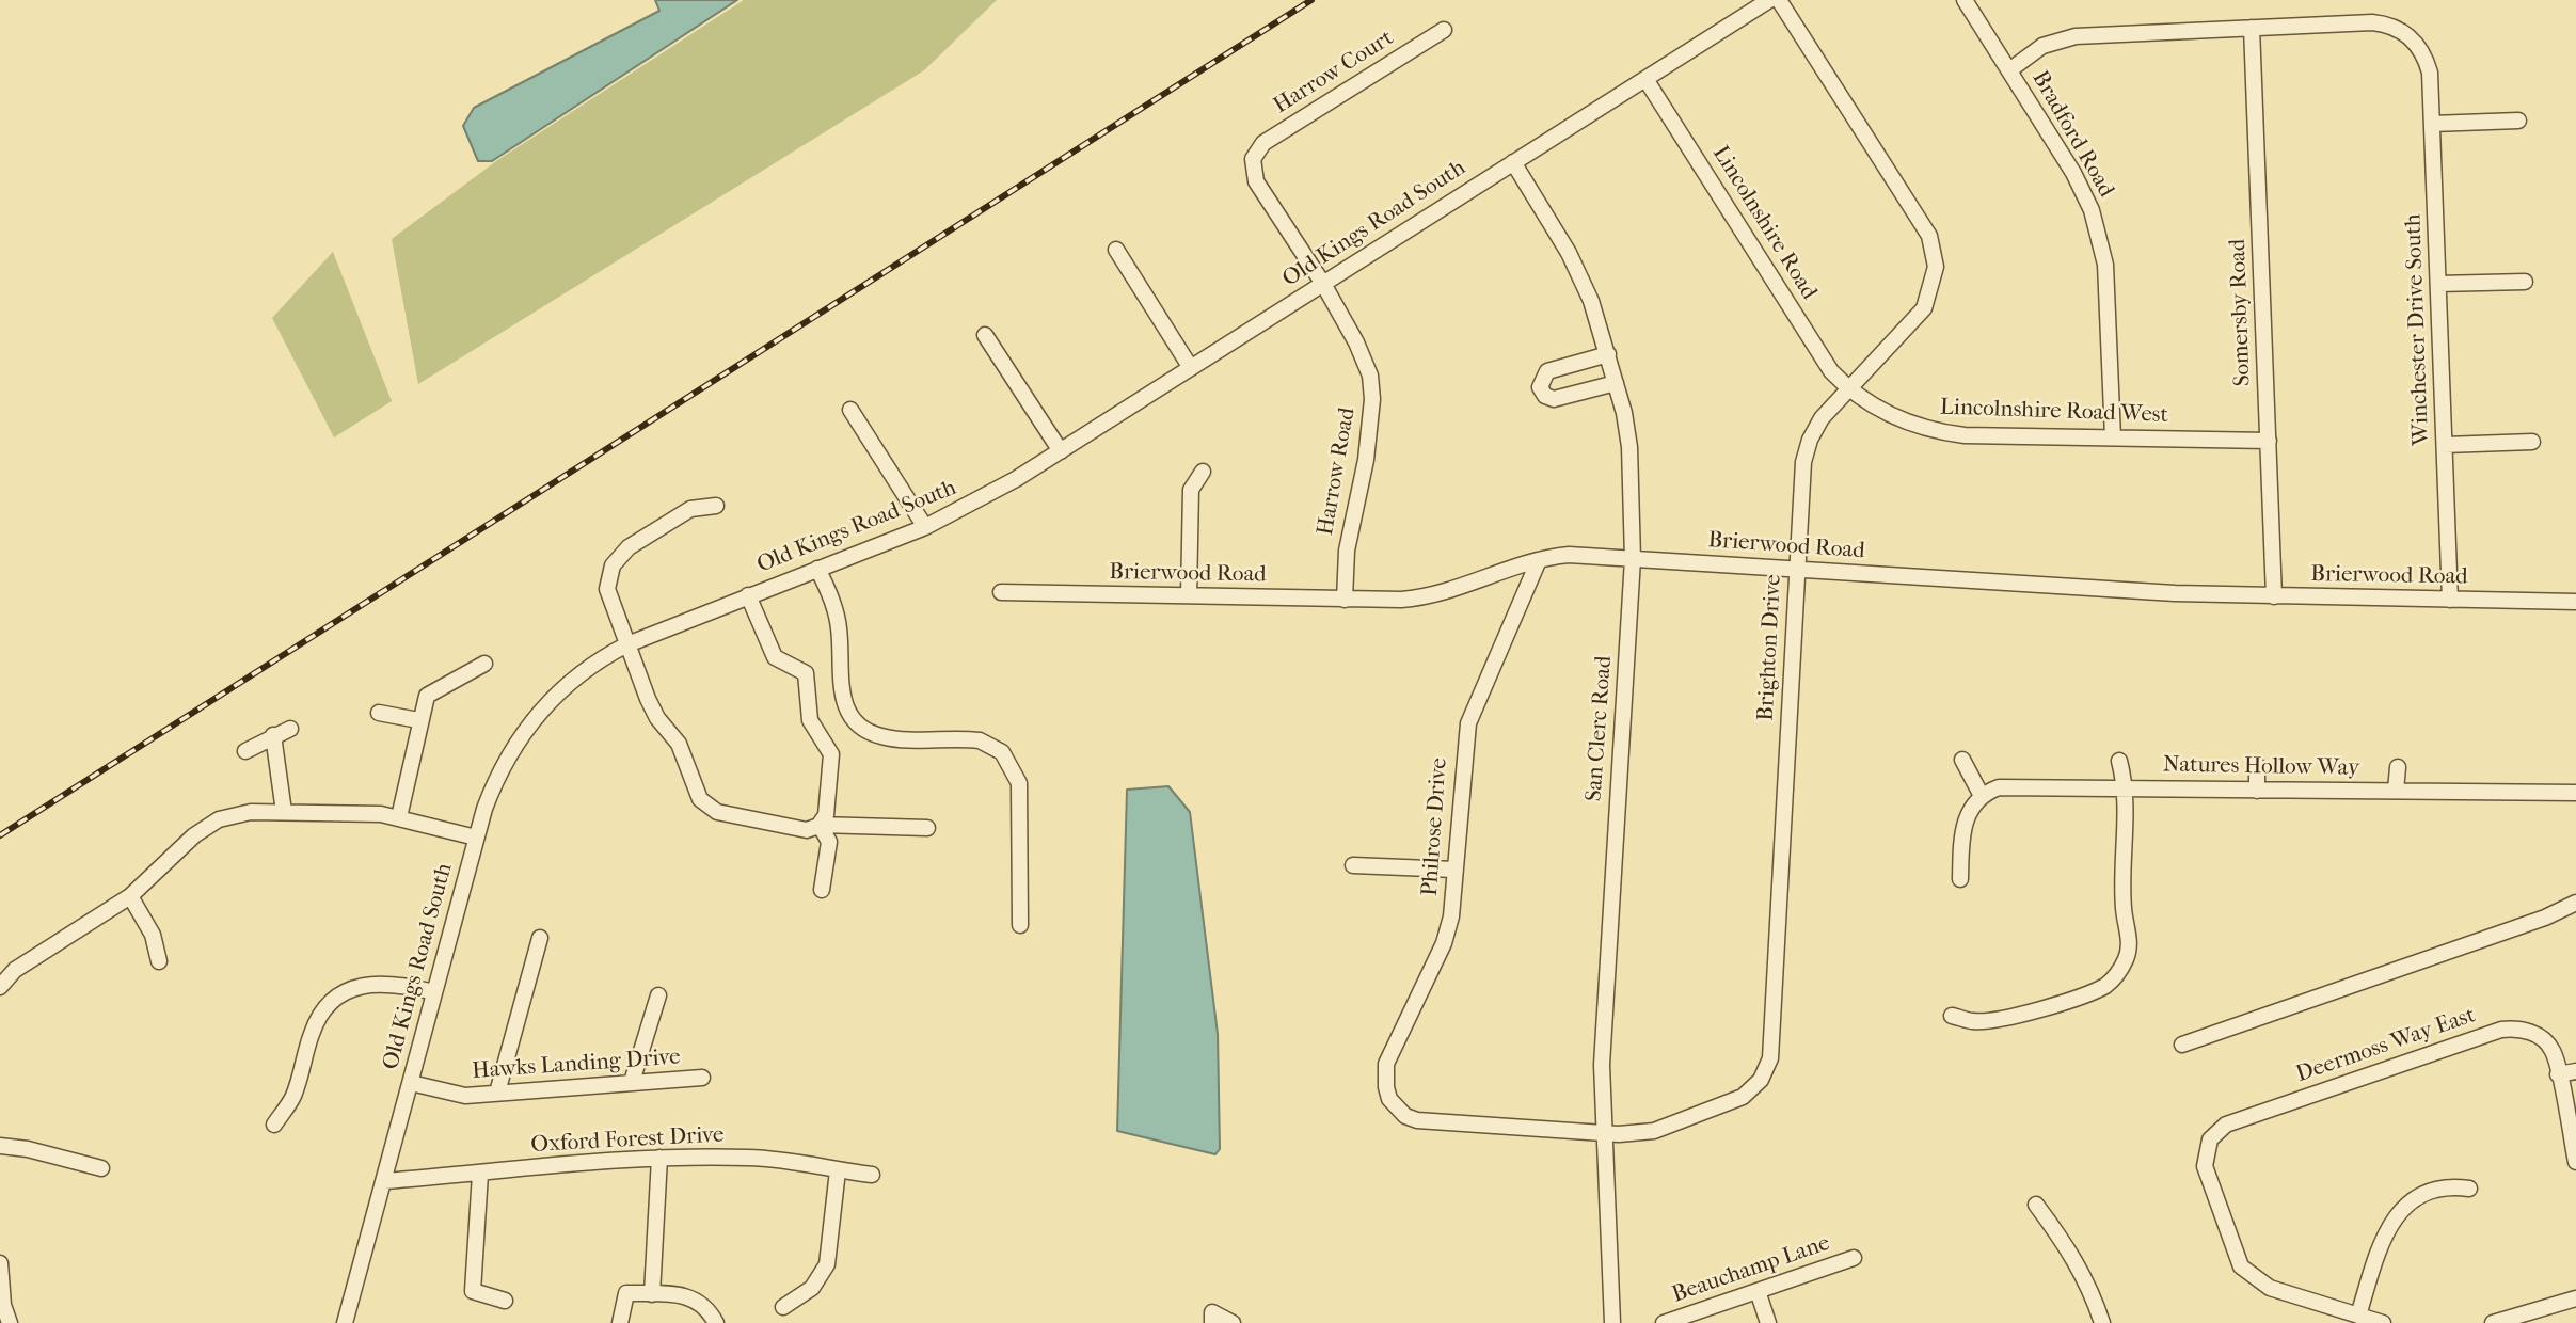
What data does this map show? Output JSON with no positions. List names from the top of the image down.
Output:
{
  "streets": {
    "street": [
      "Harrow Court",
      "Bradford Road",
      "Lincolnshire Road",
      "Old Kings Road South",
      "Somersby Road",
      "Winchester Drive South",
      "Lincolnshire Road West",
      "Harrow Road",
      "Brierwood Road",
      "Brighton Drive",
      "San Clerc Road",
      "Natures Hollow Way",
      "Philrose Drive",
      "Deermoss Way East",
      "Hawks Landing Drive",
      "Oxford Forest Drive",
      "Beauchamp Lane"
    ]
  },
  "crossings": [
    ["Harrow Court", "Harrow Road"],
    ["Bradford Road", "Lincolnshire Road West"],
    ["Lincolnshire Road", "Old Kings Road South"],
    ["Lincolnshire Road", "Lincolnshire Road West"],
    ["Lincolnshire Road", "Brighton Drive"],
    ["Old Kings Road South", "Harrow Road"],
    ["Old Kings Road South", "San Clerc Road"],
    ["Old Kings Road South", "Hawks Landing Drive"],
    ["Old Kings Road South", "Oxford Forest Drive"],
    ["Somersby Road", "Winchester Drive South"],
    ["Somersby Road", "Lincolnshire Road West"],
    ["Somersby Road", "Brierwood Road"],
    ["Winchester Drive South", "Brierwood Road"],
    ["Lincolnshire Road West", "Brighton Drive"],
    ["Harrow Road", "Brierwood Road"],
    ["Brierwood Road", "Brighton Drive"],
    ["Brierwood Road", "San Clerc Road"],
    ["Brierwood Road", "Philrose Drive"],
    ["Brighton Drive", "San Clerc Road"],
    ["Brighton Drive", "Philrose Drive"]
  ]
}
